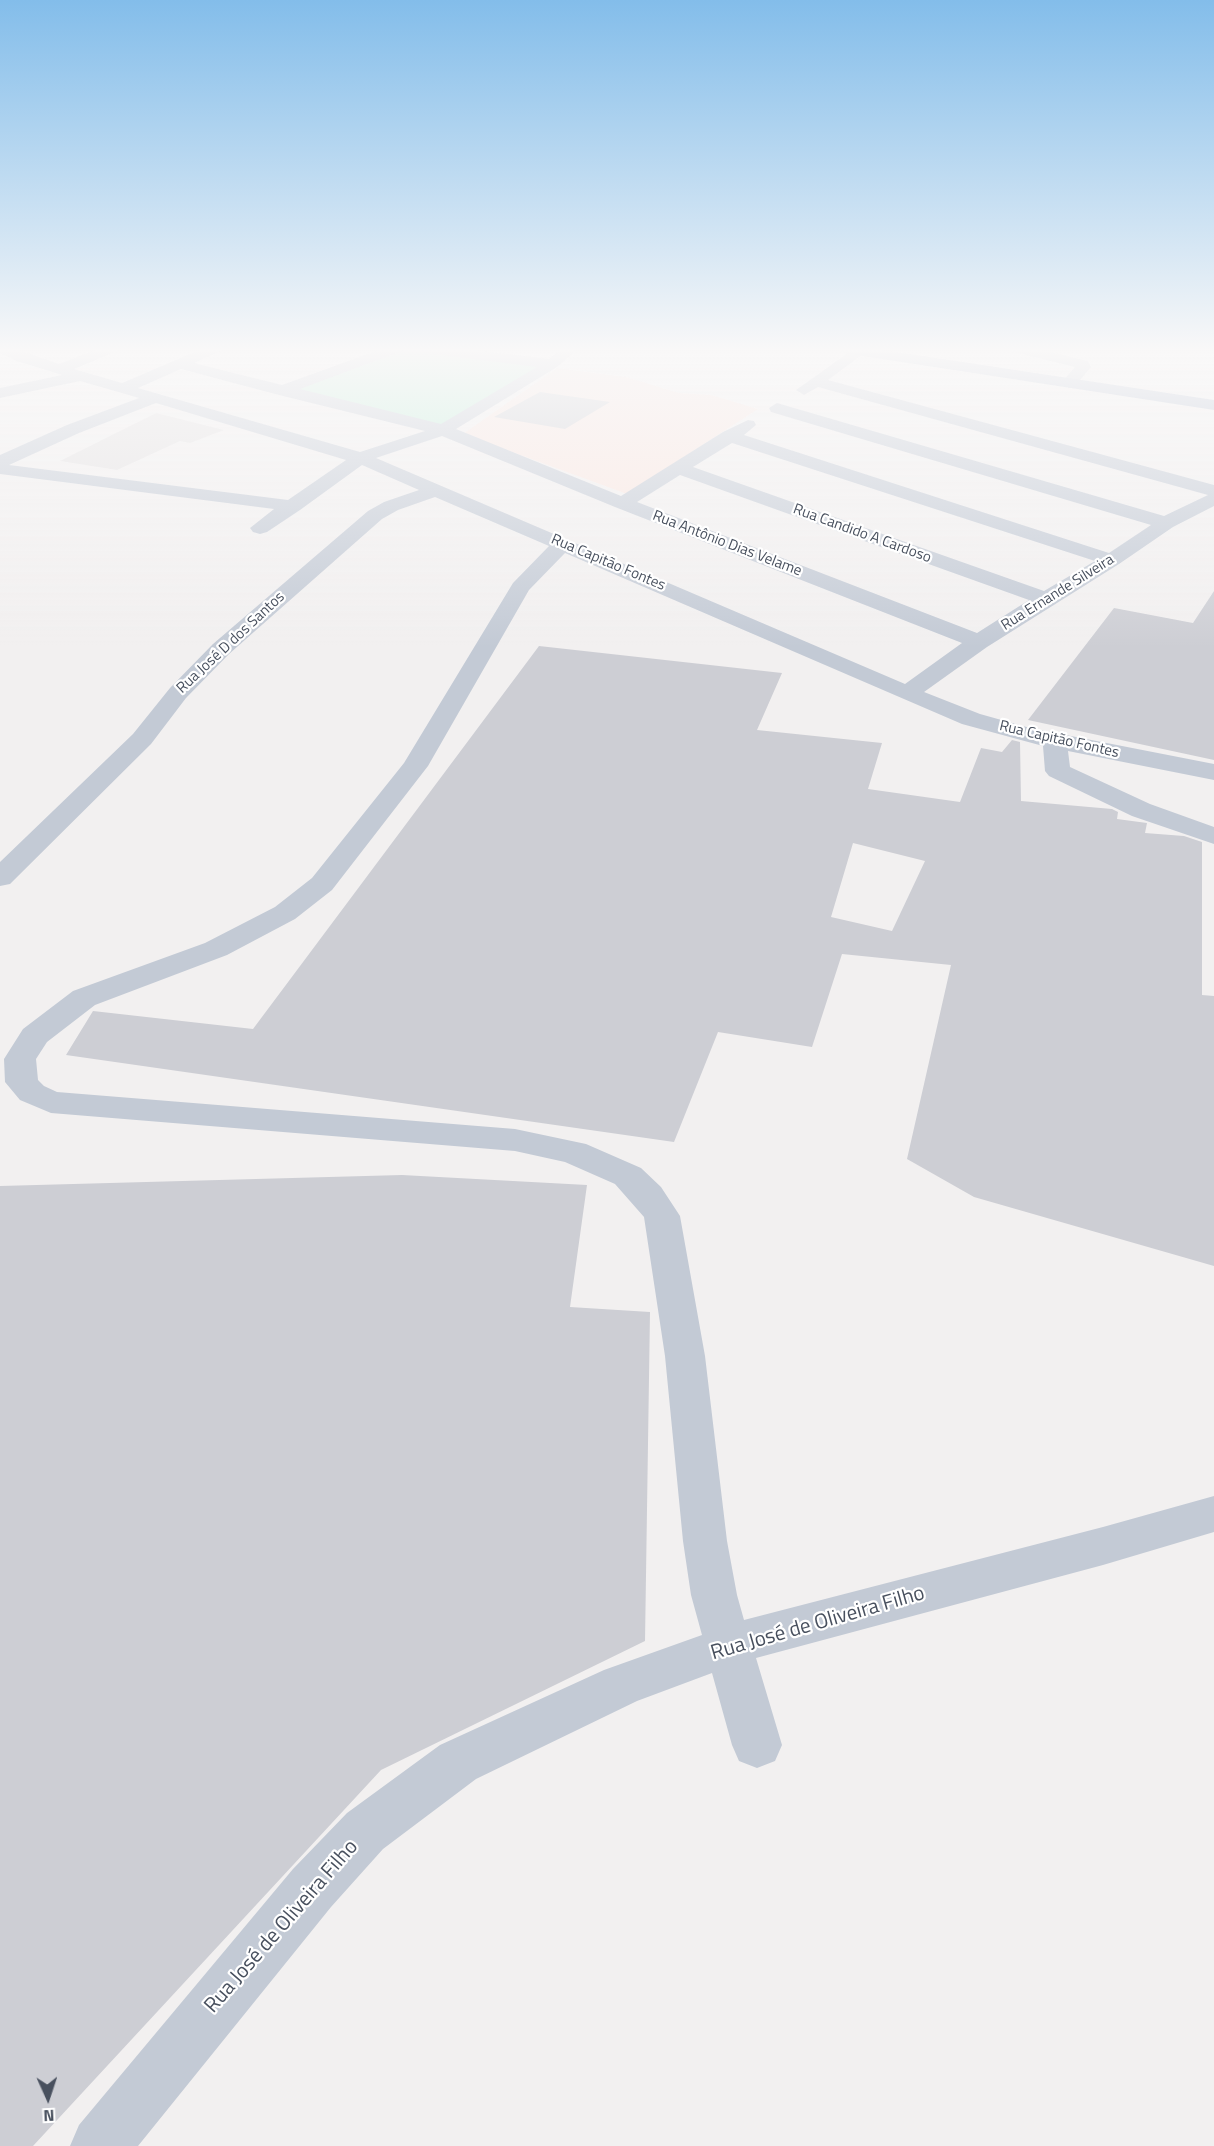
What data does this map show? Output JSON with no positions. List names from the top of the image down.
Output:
{
  "streets": {
    "street": [
      "Rua Candido A Cardoso",
      "Rua Antônio Dias Velame",
      "Rua Capitão Fontes",
      "Rua Ernande Silveira",
      "Rua José D dos Santos",
      "Rua José de Oliveira Filho"
    ]
  },
  "crossings": [
    ["Rua Candido A Cardoso", "Rua Ernande Silveira"],
    ["Rua Antônio Dias Velame", "Rua Ernande Silveira"],
    ["Rua Capitão Fontes", "Rua Ernande Silveira"],
    ["Rua Capitão Fontes", "Rua José D dos Santos"]
  ],
  "north": "bottom"
}
